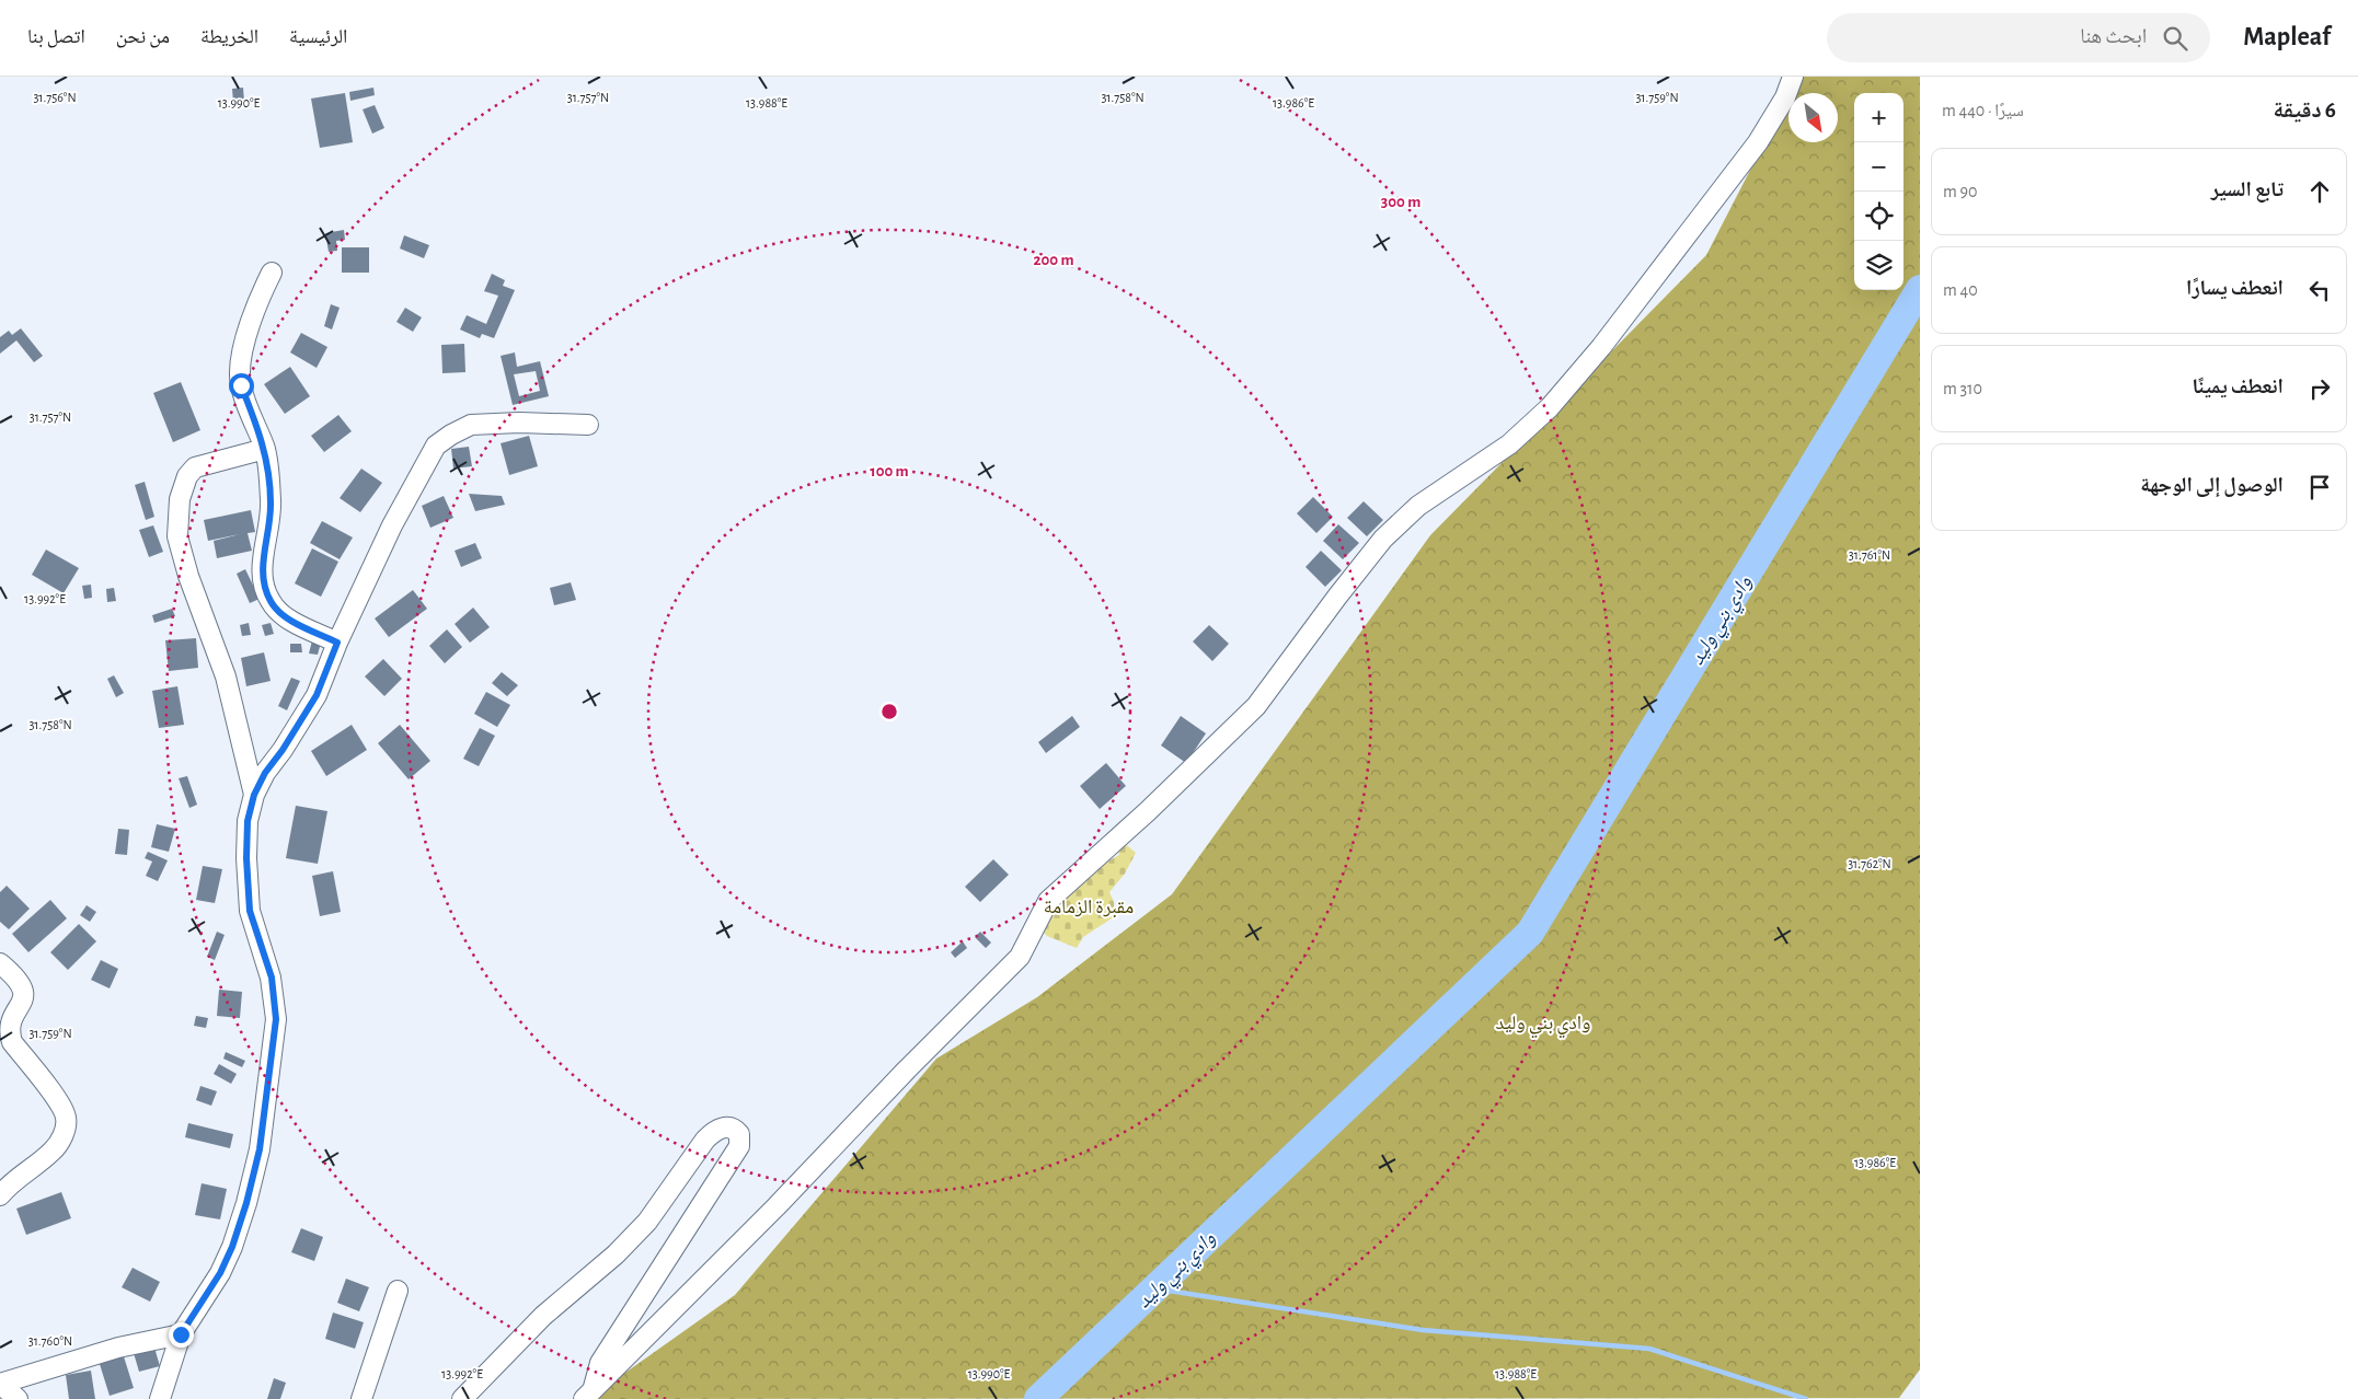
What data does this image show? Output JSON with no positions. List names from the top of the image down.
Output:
{
  "water": ["وادي بني وليد"],
  "parks": ["مقبرة الزمامة", "وادي بني وليد"],
  "north": "bottom right",
  "page": {
    "header": "Mapleaf",
    "search": "ابحث هنا",
    "nav": [
      "الرئيسية",
      "الخريطة",
      "من نحن",
      "اتصل بنا"
    ],
    "heading": ["6 دقيقة", "سيرًا · 440 m"],
    "map_buttons": ["+", "−"],
    "list": [
      ["تابع السير", "90 m"],
      ["انعطف يسارًا", "40 m"],
      ["انعطف يمينًا", "310 m"],
      "الوصول إلى الوجهة"
    ]
  },
  "coordinates": [
    "31.756°N",
    "31.757°N",
    "31.758°N",
    "31.759°N",
    "13.990°E",
    "13.988°E",
    "13.986°E",
    "31.761°N",
    "13.992°E",
    "31.762°N",
    "31.760°N"
  ],
  "rings": ["300 m", "200 m", "100 m"]
}
